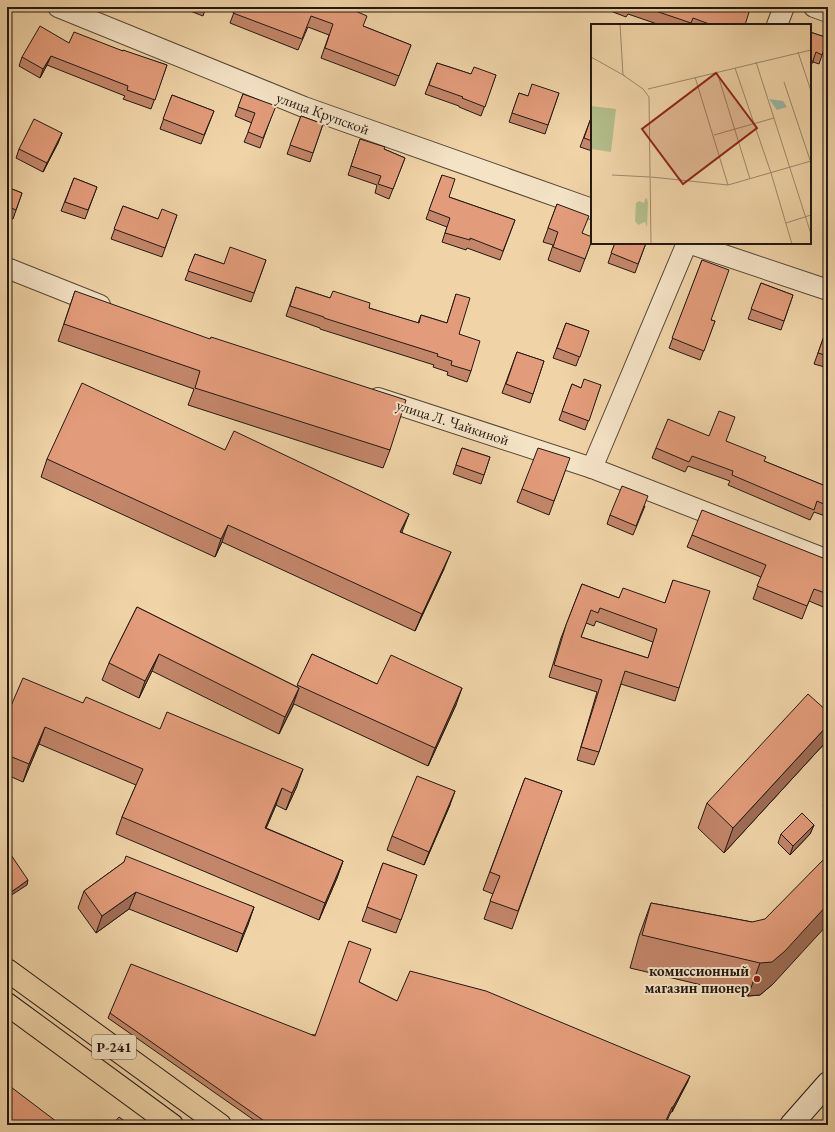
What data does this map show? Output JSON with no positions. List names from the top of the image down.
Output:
{
  "streets": {
    "highway": ["Р-241"],
    "street": ["улица Крупской", "улица Л. Чайкиной"]
  },
  "places": ["комиссионный магазин пионер"]
}
